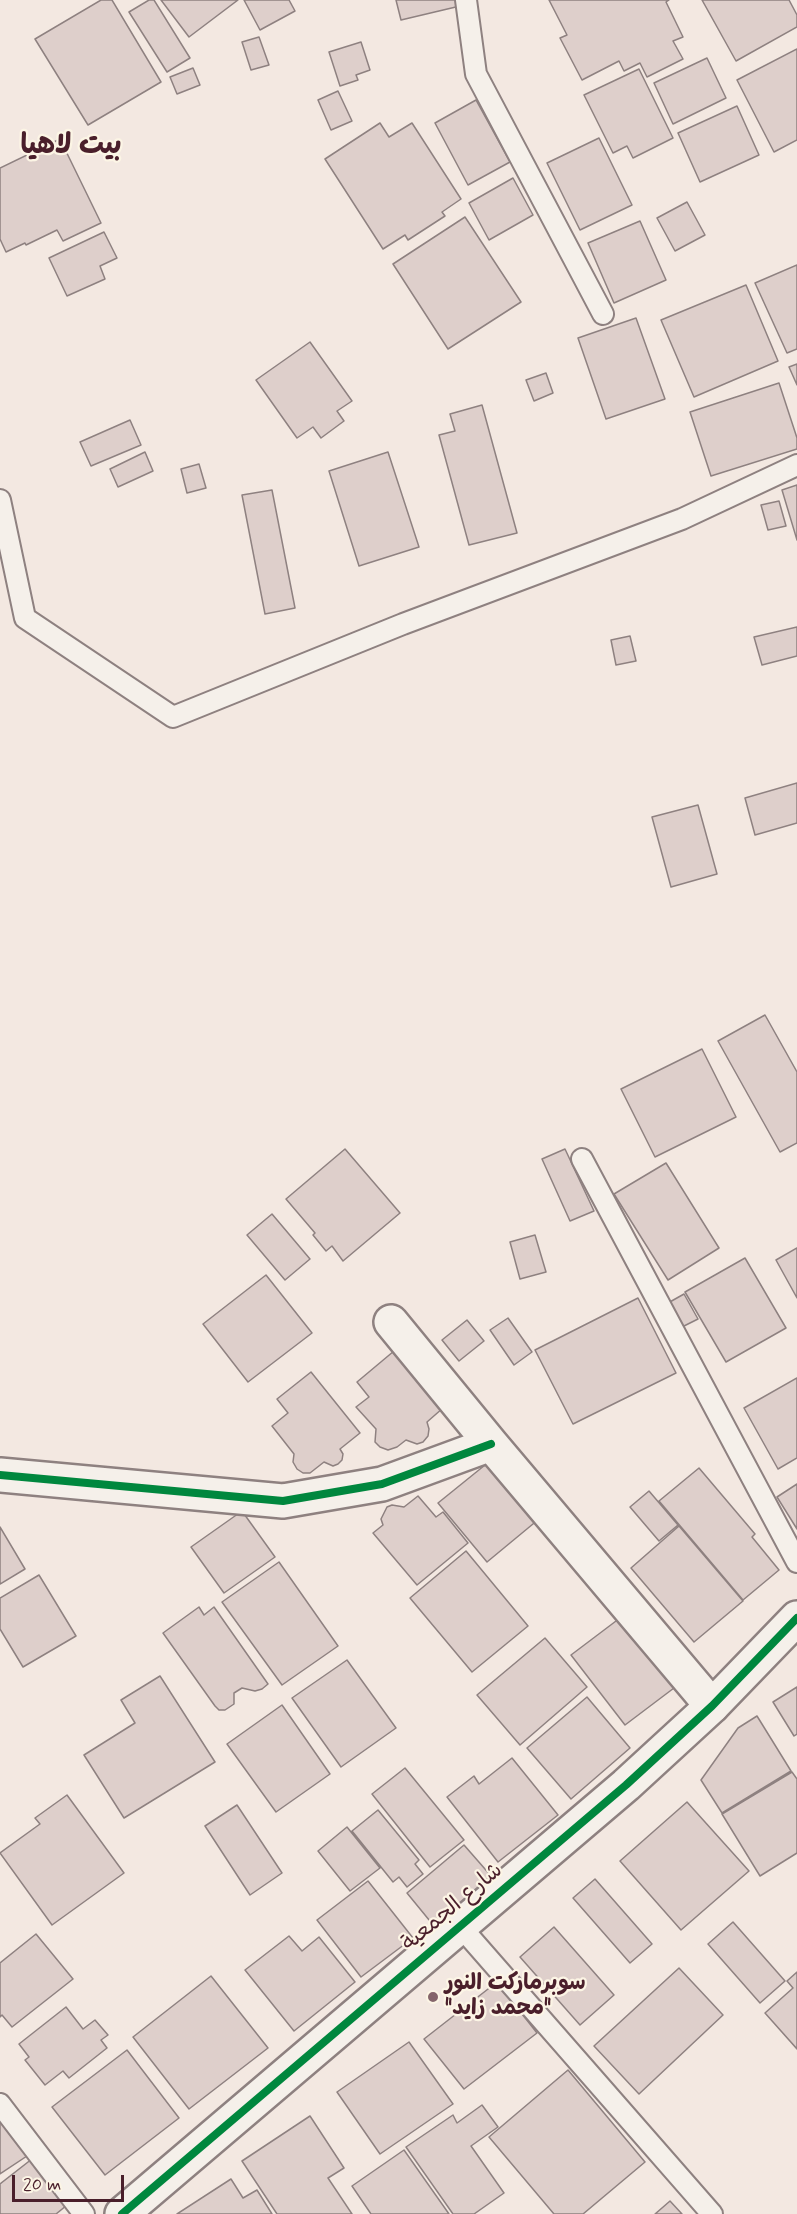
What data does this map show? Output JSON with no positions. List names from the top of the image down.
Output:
{
  "streets": {
    "street": ["شارع الجمعية"]
  },
  "districts": ["بيت لاهيا"],
  "places": ["سوبرماركت النور \"محمد زايد\""],
  "scale_bar": "20 m"
}
